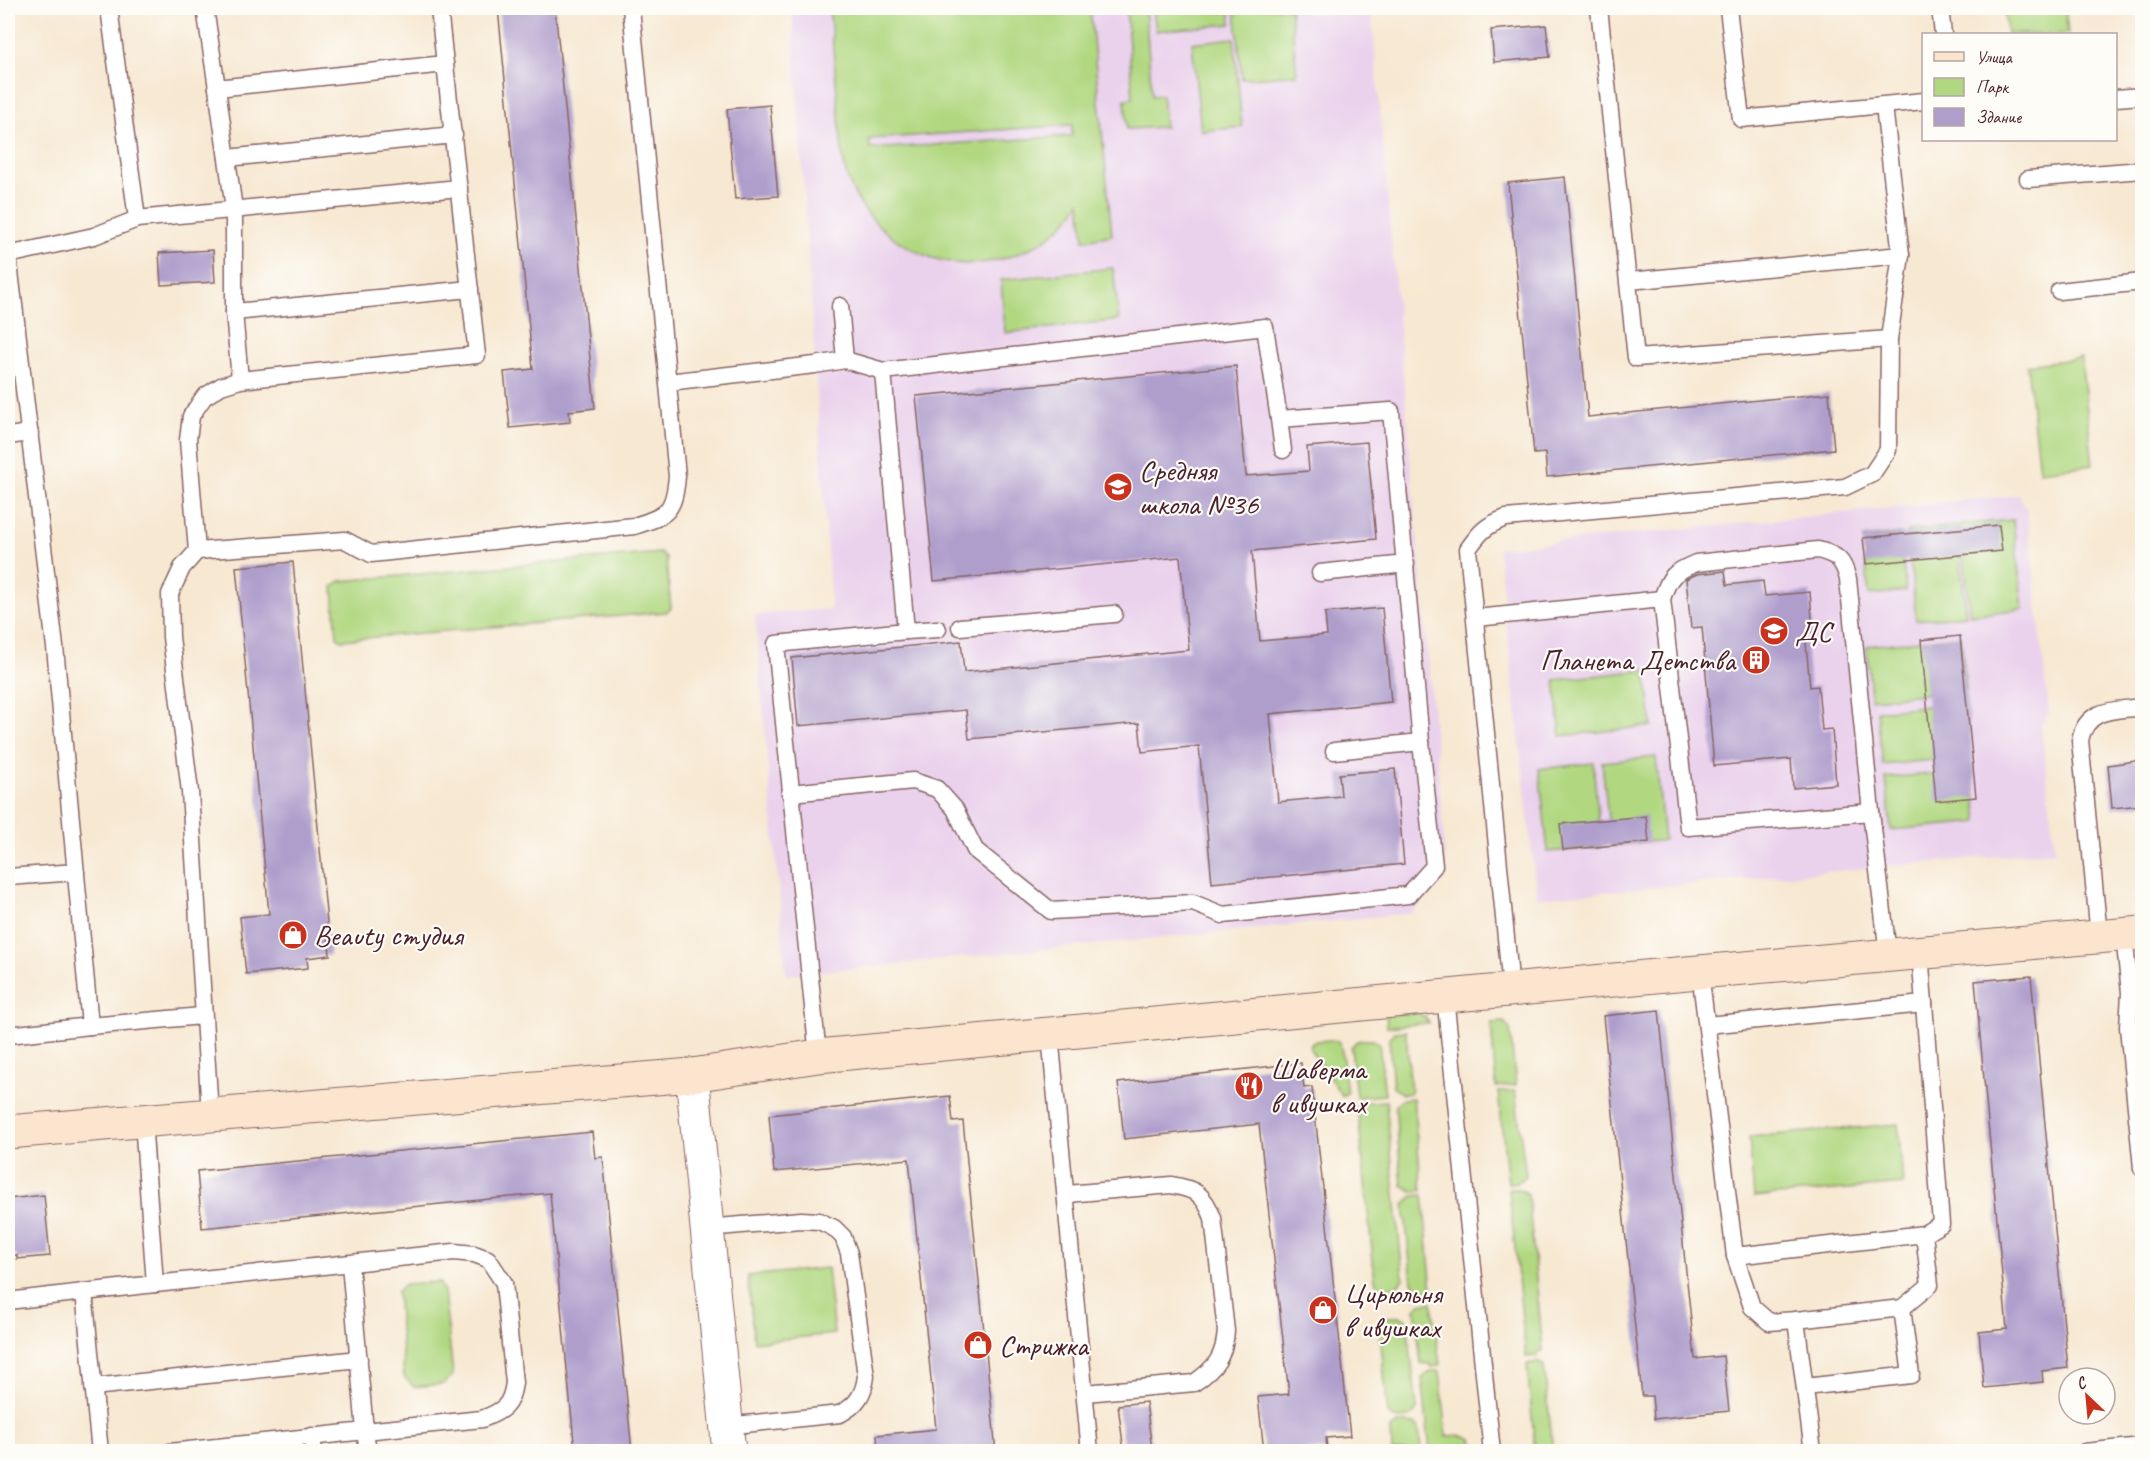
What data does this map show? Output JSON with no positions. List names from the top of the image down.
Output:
{
  "places": {
    "school or university": ["Средняя школа №36", "ДС"],
    "building": ["Планета Детства"],
    "shop": ["Beauty студия", "Цирюльня в ивушках", "Стрижка"],
    "restaurant": ["Шаверма в ивушках"]
  },
  "legend": ["Улица", "Парк", "Здание"],
  "north": "top left"
}
